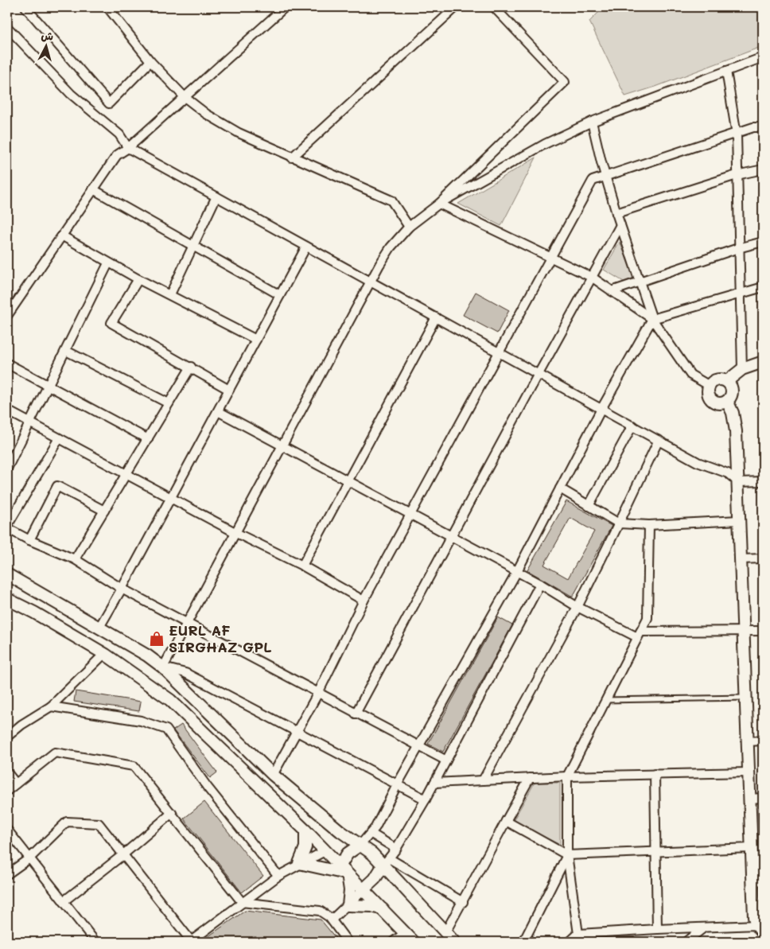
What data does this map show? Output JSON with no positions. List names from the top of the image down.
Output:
{
  "places": {
    "shop": ["EURL AF SIRGHAZ GPL"]
  },
  "north": "top"
}
